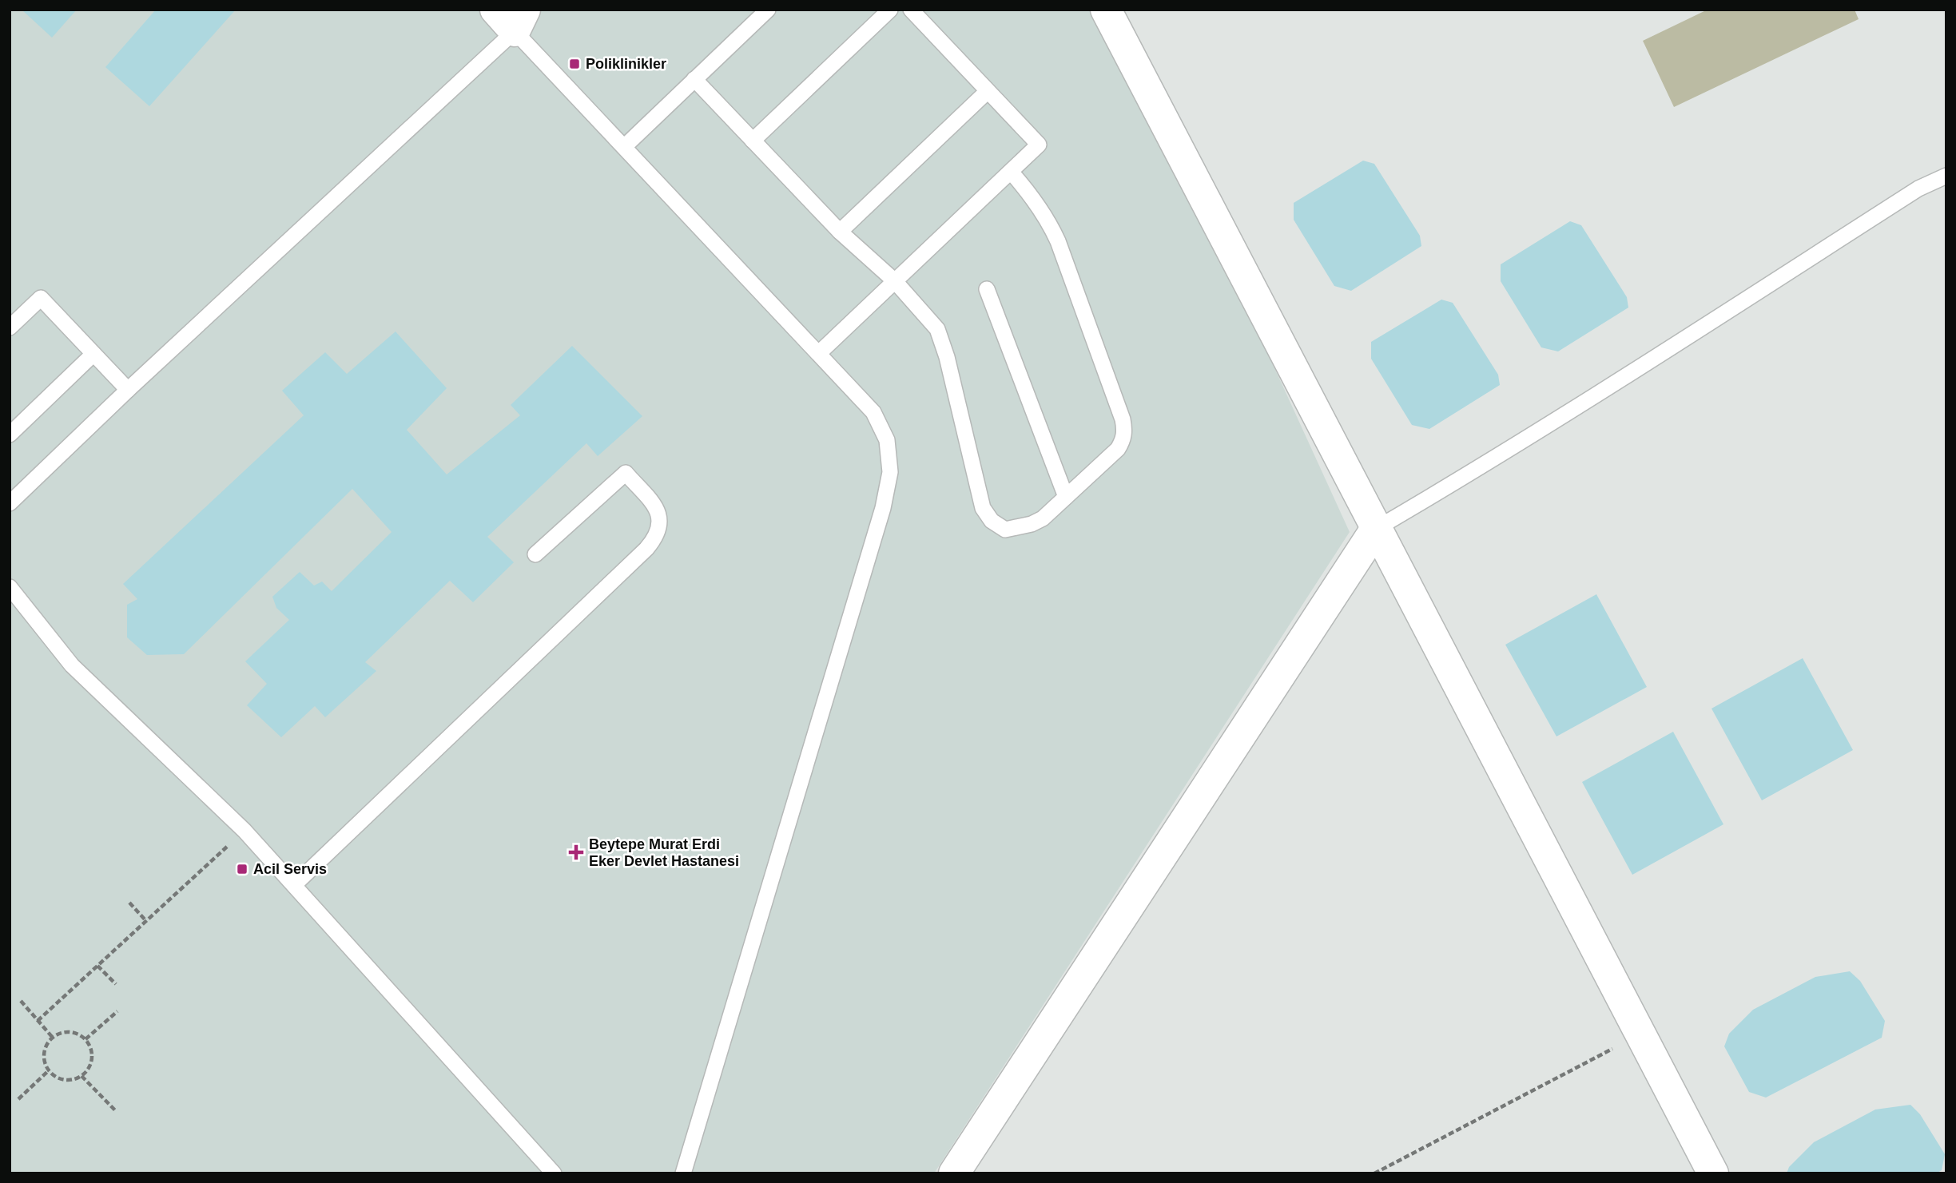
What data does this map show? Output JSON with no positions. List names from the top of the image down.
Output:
{
  "places": {
    "transit": ["Poliklinikler", "Acil Servis"],
    "health": ["Beytepe Murat Erdi Eker Devlet Hastanesi"]
  }
}
